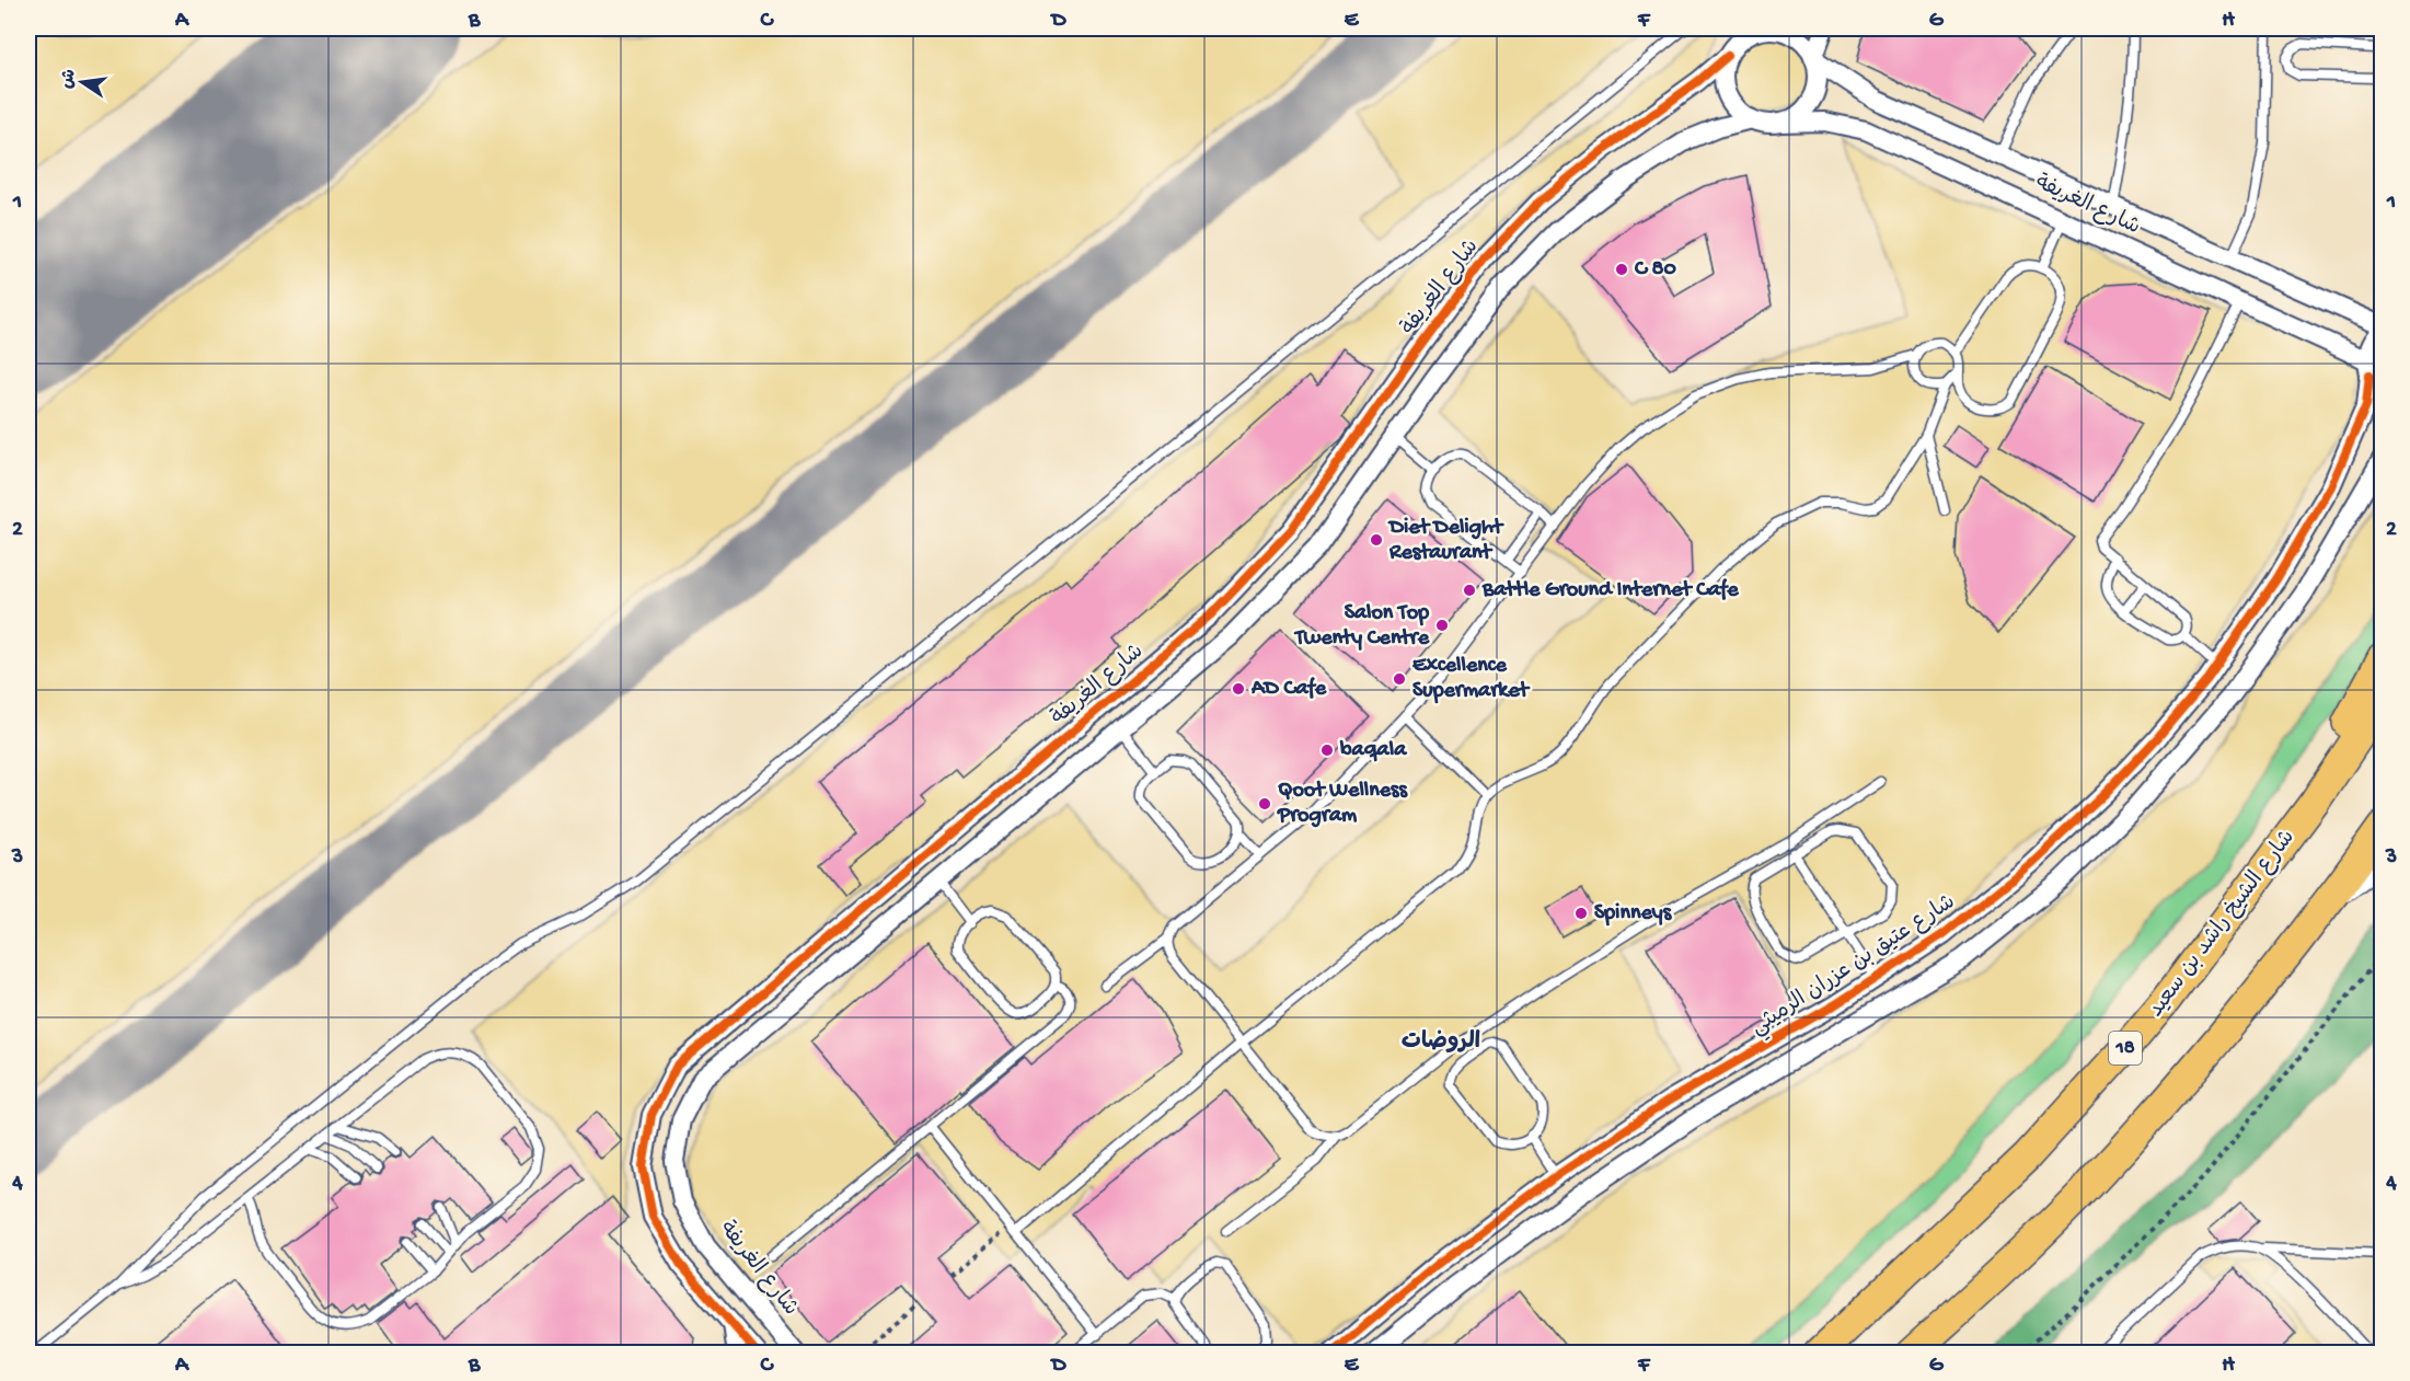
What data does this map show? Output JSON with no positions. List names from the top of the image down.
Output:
{
  "streets": {
    "main road": ["شارع الشيخ راشد بن سعيد", "18"],
    "street": ["شارع الغريفة", "شارع عتيق بن عزران الرميثي"]
  },
  "crossings": [
    ["شارع الغريفة", "شارع عتيق بن عزران الرميثي"]
  ],
  "districts": ["الروضات"],
  "places": [
    "C 80",
    "Diet Delight Restaurant",
    "Battle Ground Internet Cafe",
    "Salon Top Twenty Centre",
    "Excellence Supermarket",
    "AD Cafe",
    "baqala",
    "Qoot Wellness Program",
    "Spinneys"
  ],
  "north": "left",
  "grid": {
    "columns": [
      "A",
      "B",
      "C",
      "D",
      "E",
      "F",
      "G",
      "H"
    ],
    "rows": [
      "1",
      "2",
      "3",
      "4"
    ]
  }
}
